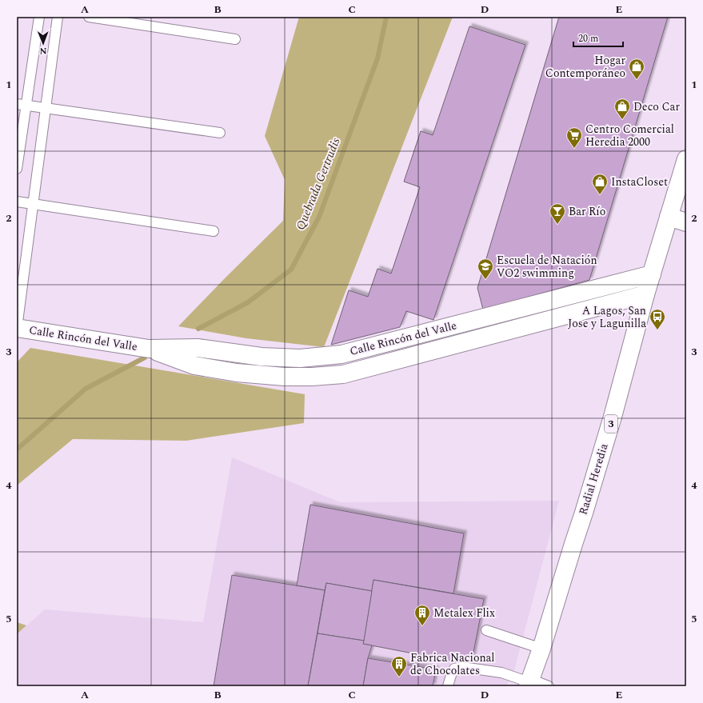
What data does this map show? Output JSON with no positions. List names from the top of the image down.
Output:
{
  "streets": {
    "street": ["Calle Rincón del Valle", "3", "Radial Heredia"]
  },
  "crossings": [
    ["Calle Rincón del Valle", "Radial Heredia"]
  ],
  "water": ["Quebrada Gertrudis"],
  "places": {
    "shop": ["Hogar Contemporáneo", "Deco Car", "InstaCloset"],
    "supermarket": ["Centro Comercial Heredia 2000"],
    "bar": ["Bar Río"],
    "school or university": ["Escuela de Natación VO2 swimming"],
    "bus stop": ["A Lagos, San Jose y Lagunilla"],
    "building": ["Metalex Flix", "Fabrica Nacional de Chocolates"]
  },
  "scale_bar": "20 m",
  "north": "bottom",
  "grid": {
    "columns": [
      "A",
      "B",
      "C",
      "D",
      "E"
    ],
    "rows": [
      "1",
      "2",
      "3",
      "4",
      "5"
    ]
  }
}
